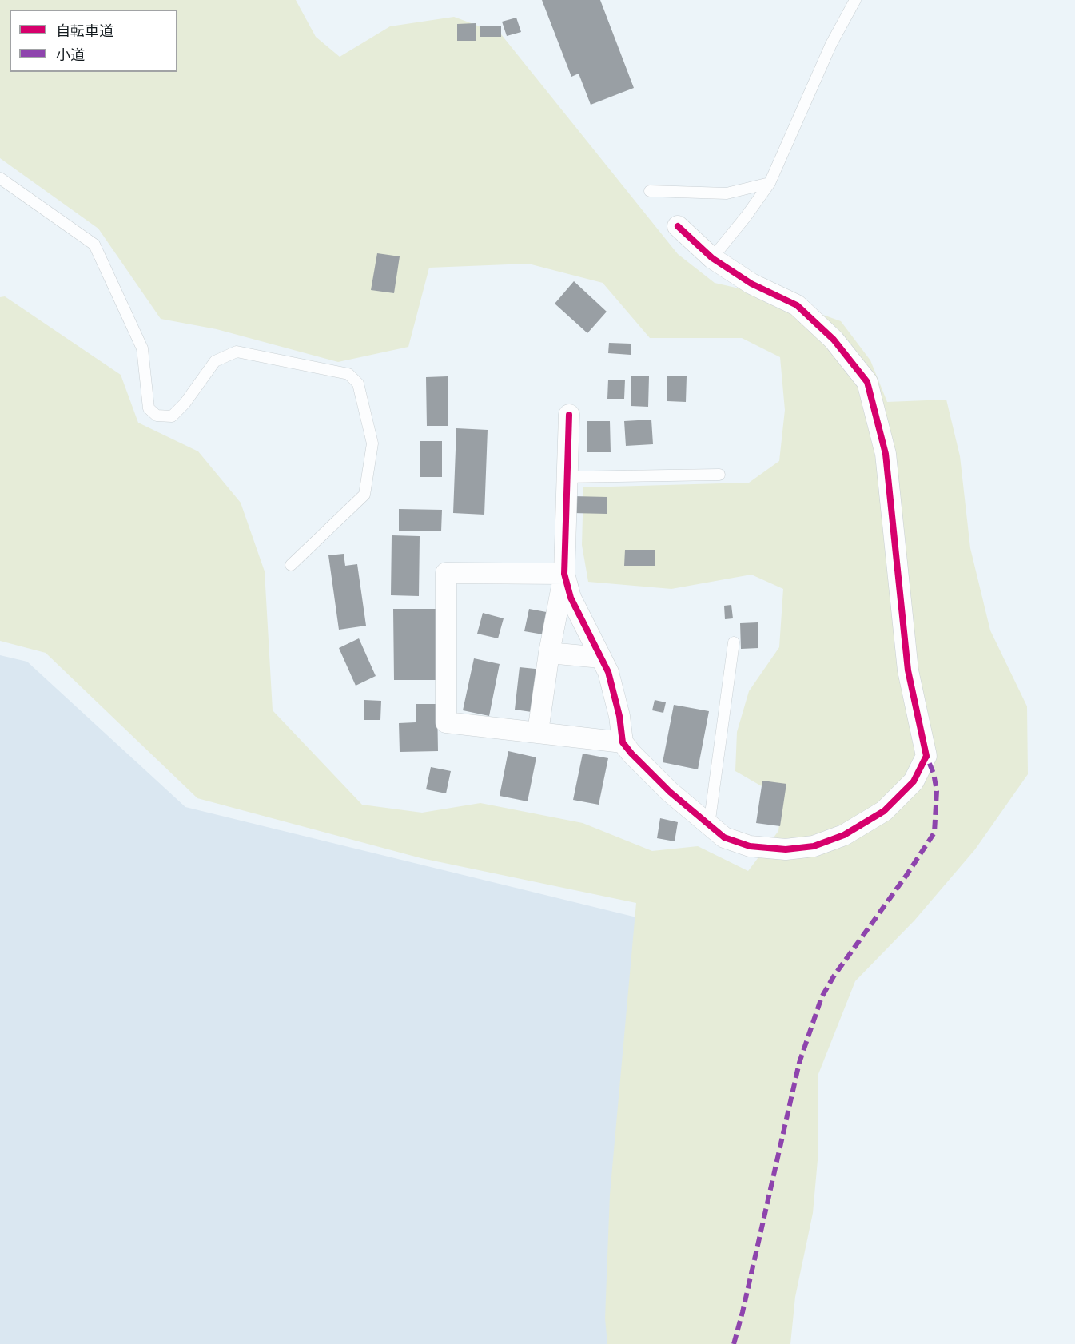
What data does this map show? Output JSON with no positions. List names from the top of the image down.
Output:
{
  "legend": ["自転車道", "小道"]
}
